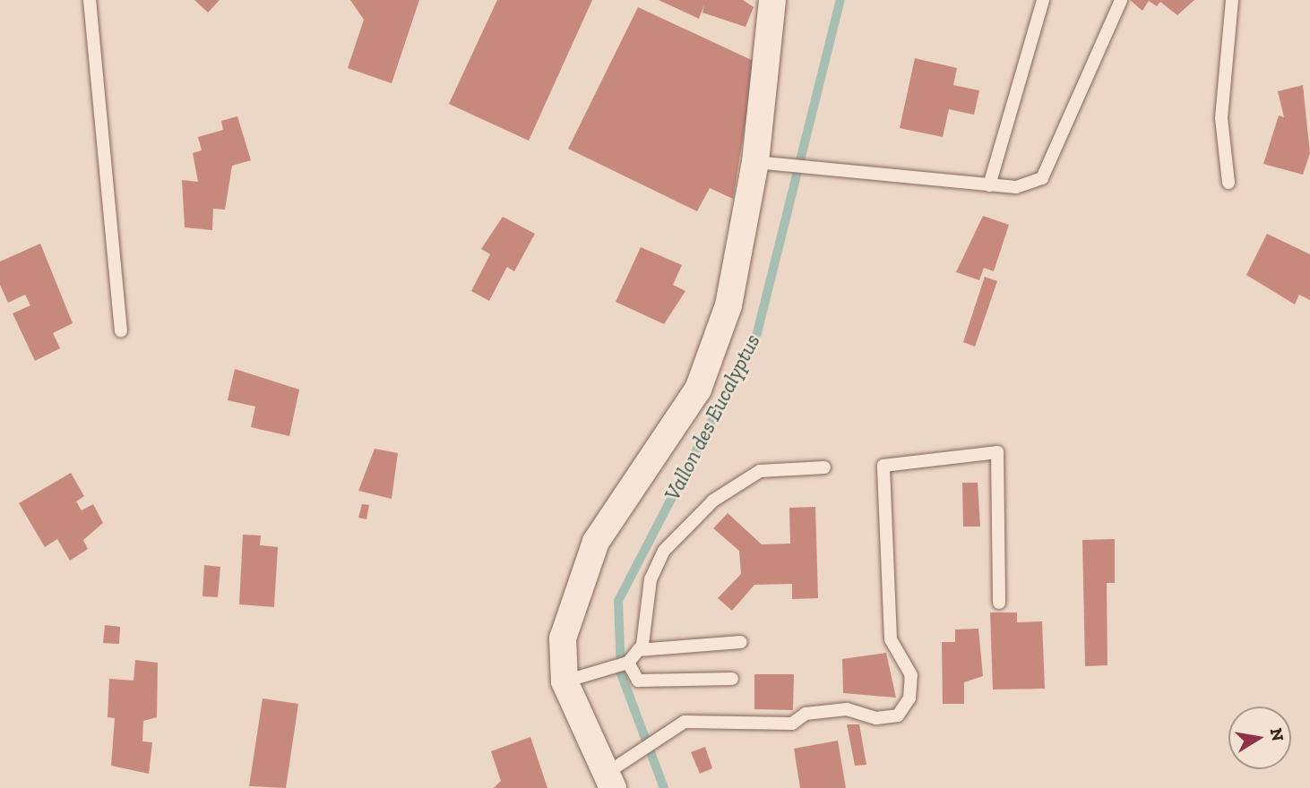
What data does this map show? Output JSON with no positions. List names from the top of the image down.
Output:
{
  "water": ["Vallon des Eucalyptus"],
  "north": "right"
}
